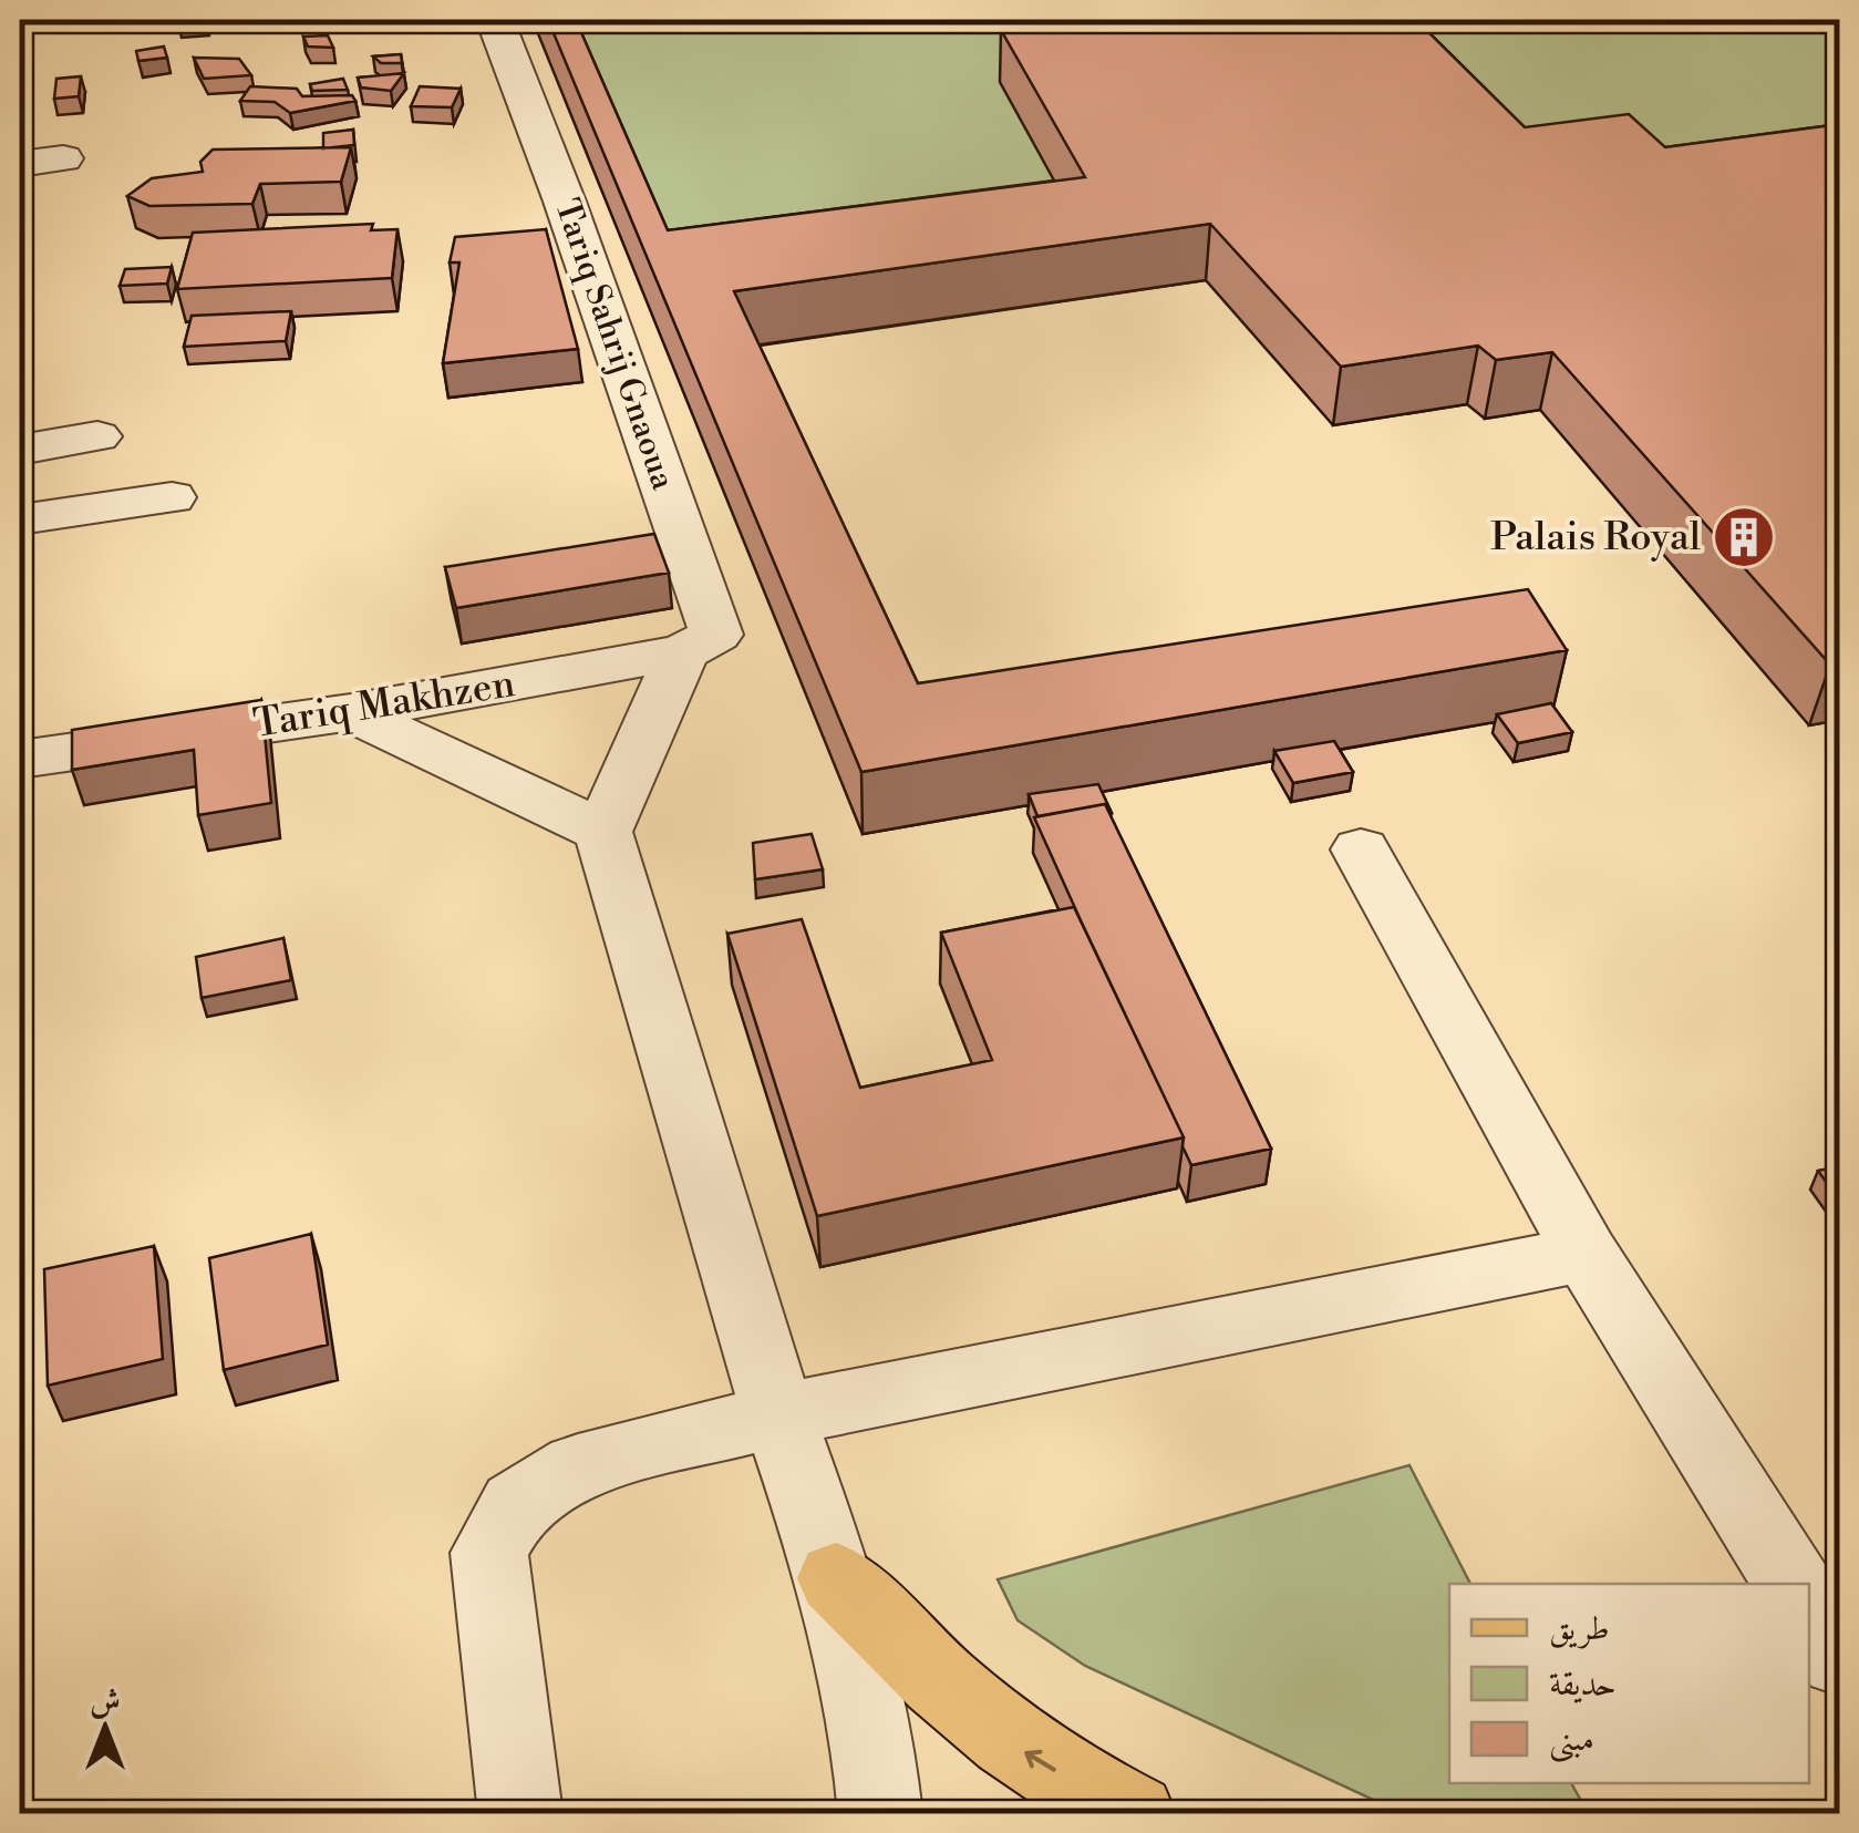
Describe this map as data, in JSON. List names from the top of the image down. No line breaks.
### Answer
{"streets":{"street":["Tariq Sahrij Gnaoua","Tariq Makhzen"]},"crossings":[["Tariq Sahrij Gnaoua","Tariq Makhzen"]],"places":{"building":["Palais Royal"]},"legend":["طريق","حديقة","مبنى"],"north":"top"}
